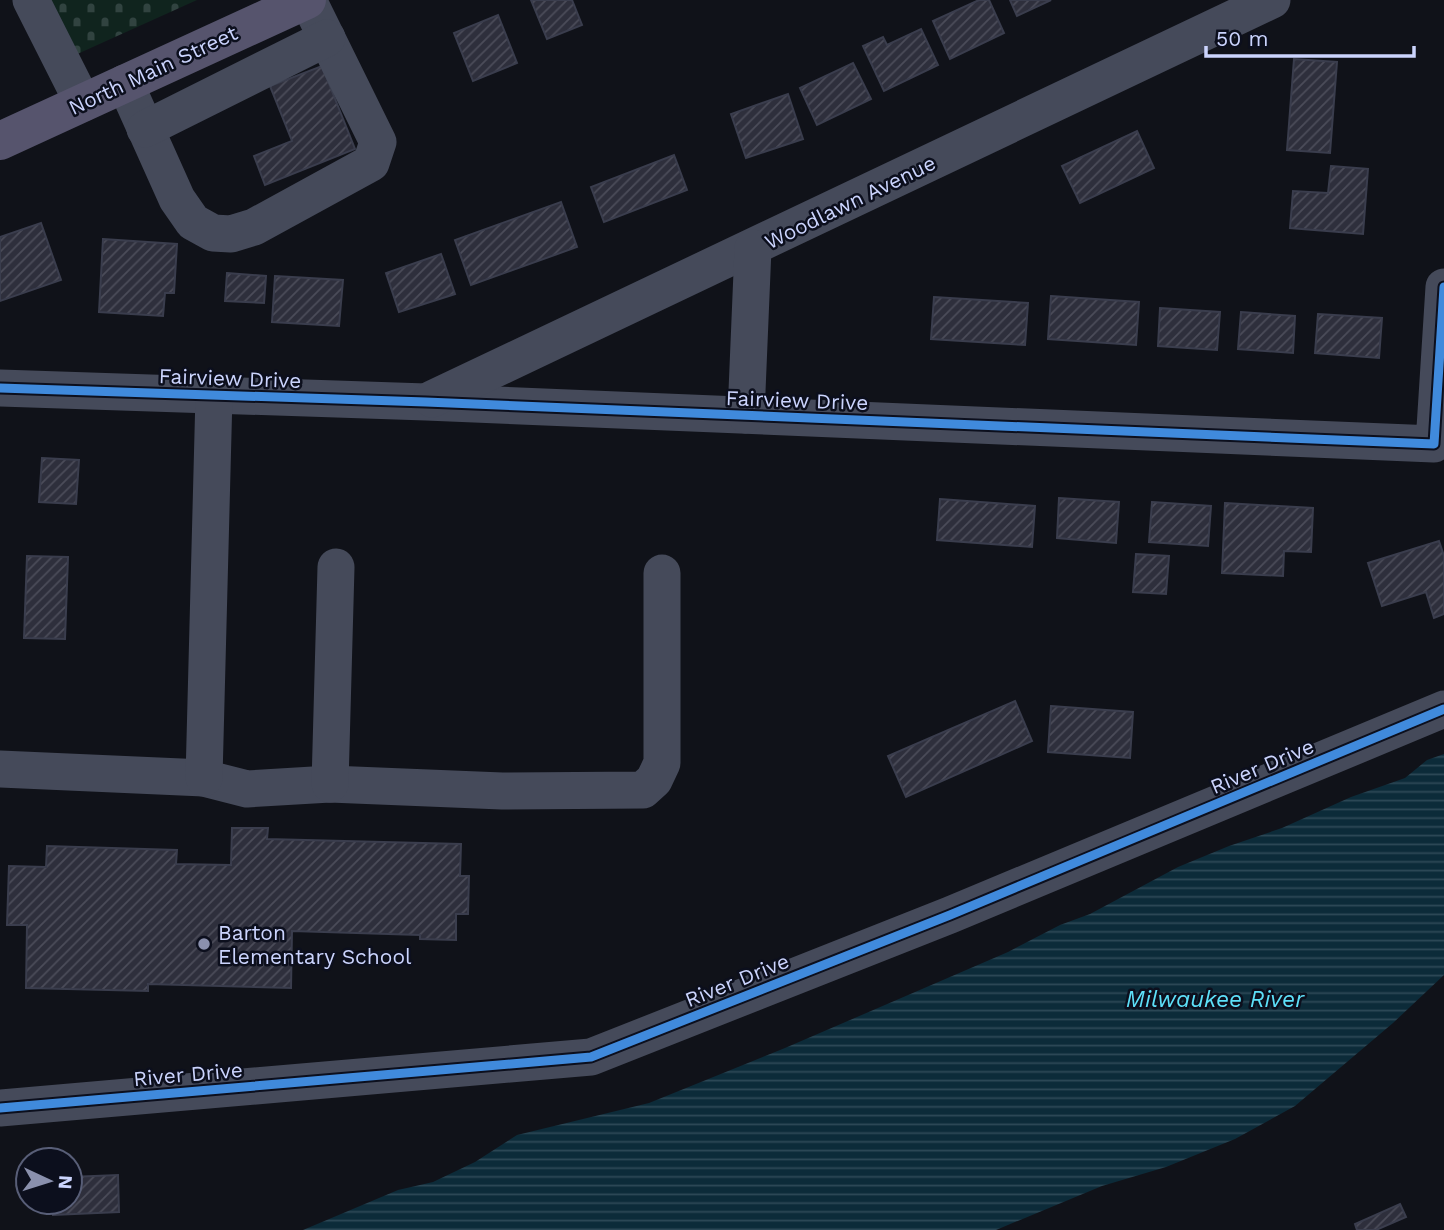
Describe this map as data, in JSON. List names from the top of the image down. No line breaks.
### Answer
{"streets":{"main road":["North Main Street"],"street":["Woodlawn Avenue","Fairview Drive","River Drive"]},"crossings":[["Woodlawn Avenue","Fairview Drive"]],"water":["Milwaukee River"],"places":["Barton Elementary School"],"scale_bar":"50 m","north":"right"}
